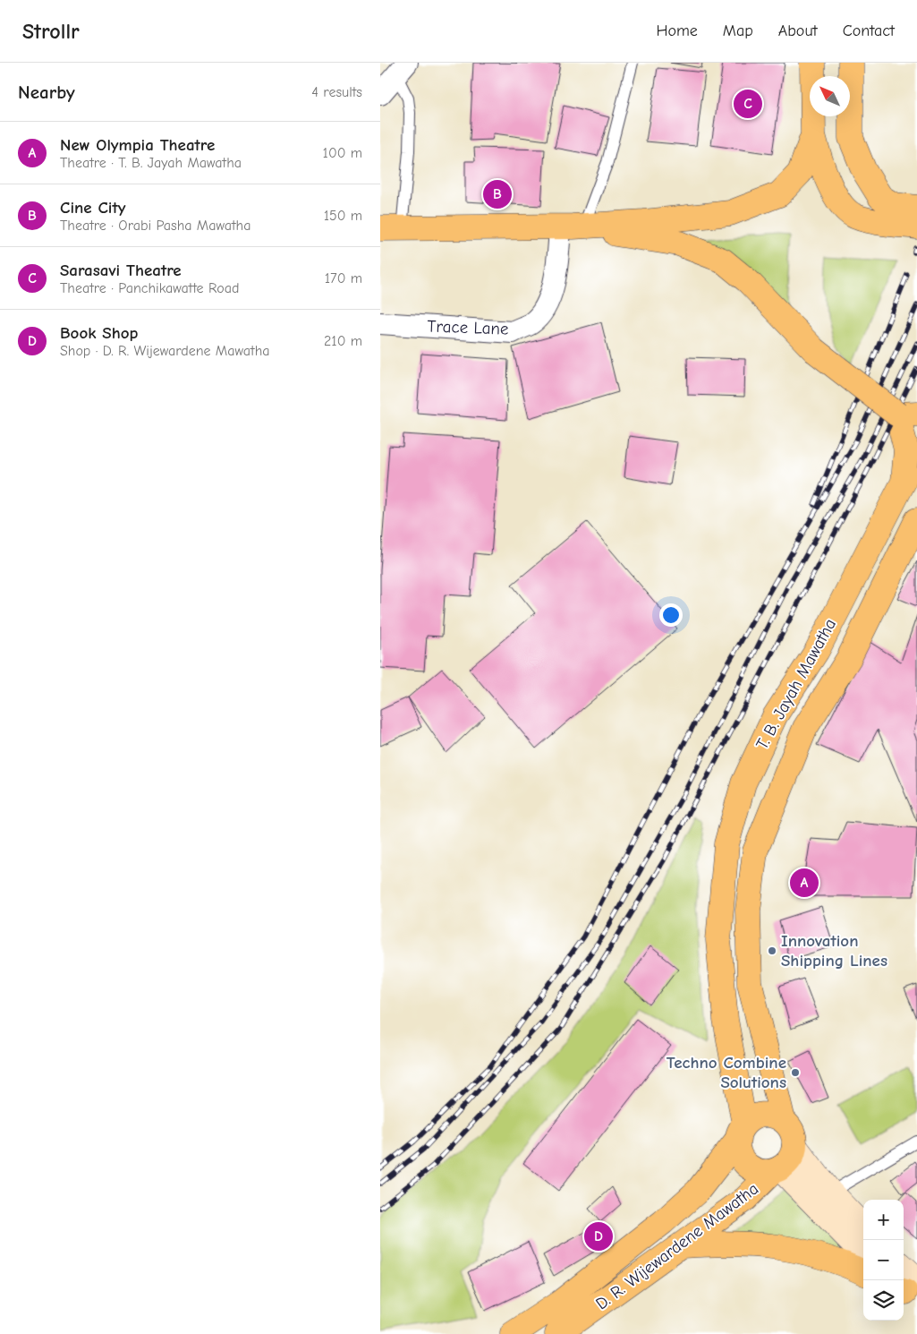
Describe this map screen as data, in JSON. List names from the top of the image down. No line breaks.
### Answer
{"streets":{"main road":["T. B. Jayah Mawatha","D. R. Wijewardene Mawatha"],"street":["Trace Lane"]},"crossings":[["T. B. Jayah Mawatha","D. R. Wijewardene Mawatha"]],"places":["Innovation Shipping Lines","Techno Combine Solutions"],"north":"top left","page":{"header":"Strollr","nav":["Home","Map","About","Contact"],"heading":["Nearby","4 results"],"pins":["C","B","A","D"],"list":[{"mark":"A","name":"New Olympia Theatre","note":"Theatre · T. B. Jayah Mawatha","value":"100 m"},{"mark":"B","name":"Cine City","note":"Theatre · Orabi Pasha Mawatha","value":"150 m"},{"mark":"C","name":"Sarasavi Theatre","note":"Theatre · Panchikawatte Road","value":"170 m"},{"mark":"D","name":"Book Shop","note":"Shop · D. R. Wijewardene Mawatha","value":"210 m"}],"map_buttons":["+","−"]}}
